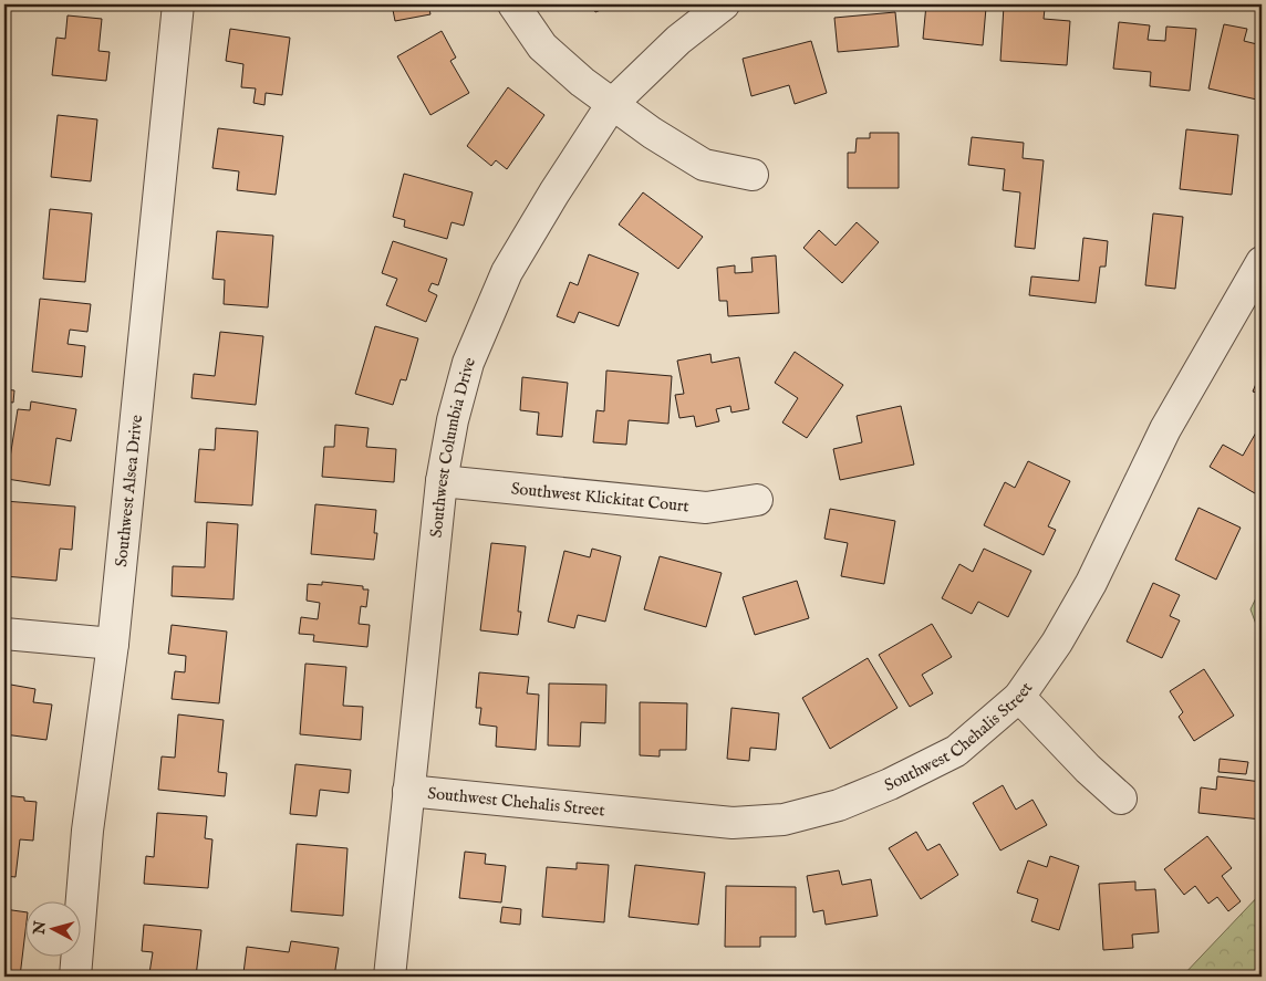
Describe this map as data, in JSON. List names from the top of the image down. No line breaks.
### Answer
{"streets":{"street":["Southwest Columbia Drive","Southwest Alsea Drive","Southwest Klickitat Court","Southwest Chehalis Street"]},"crossings":[["Southwest Columbia Drive","Southwest Klickitat Court"],["Southwest Columbia Drive","Southwest Chehalis Street"]],"north":"left"}
